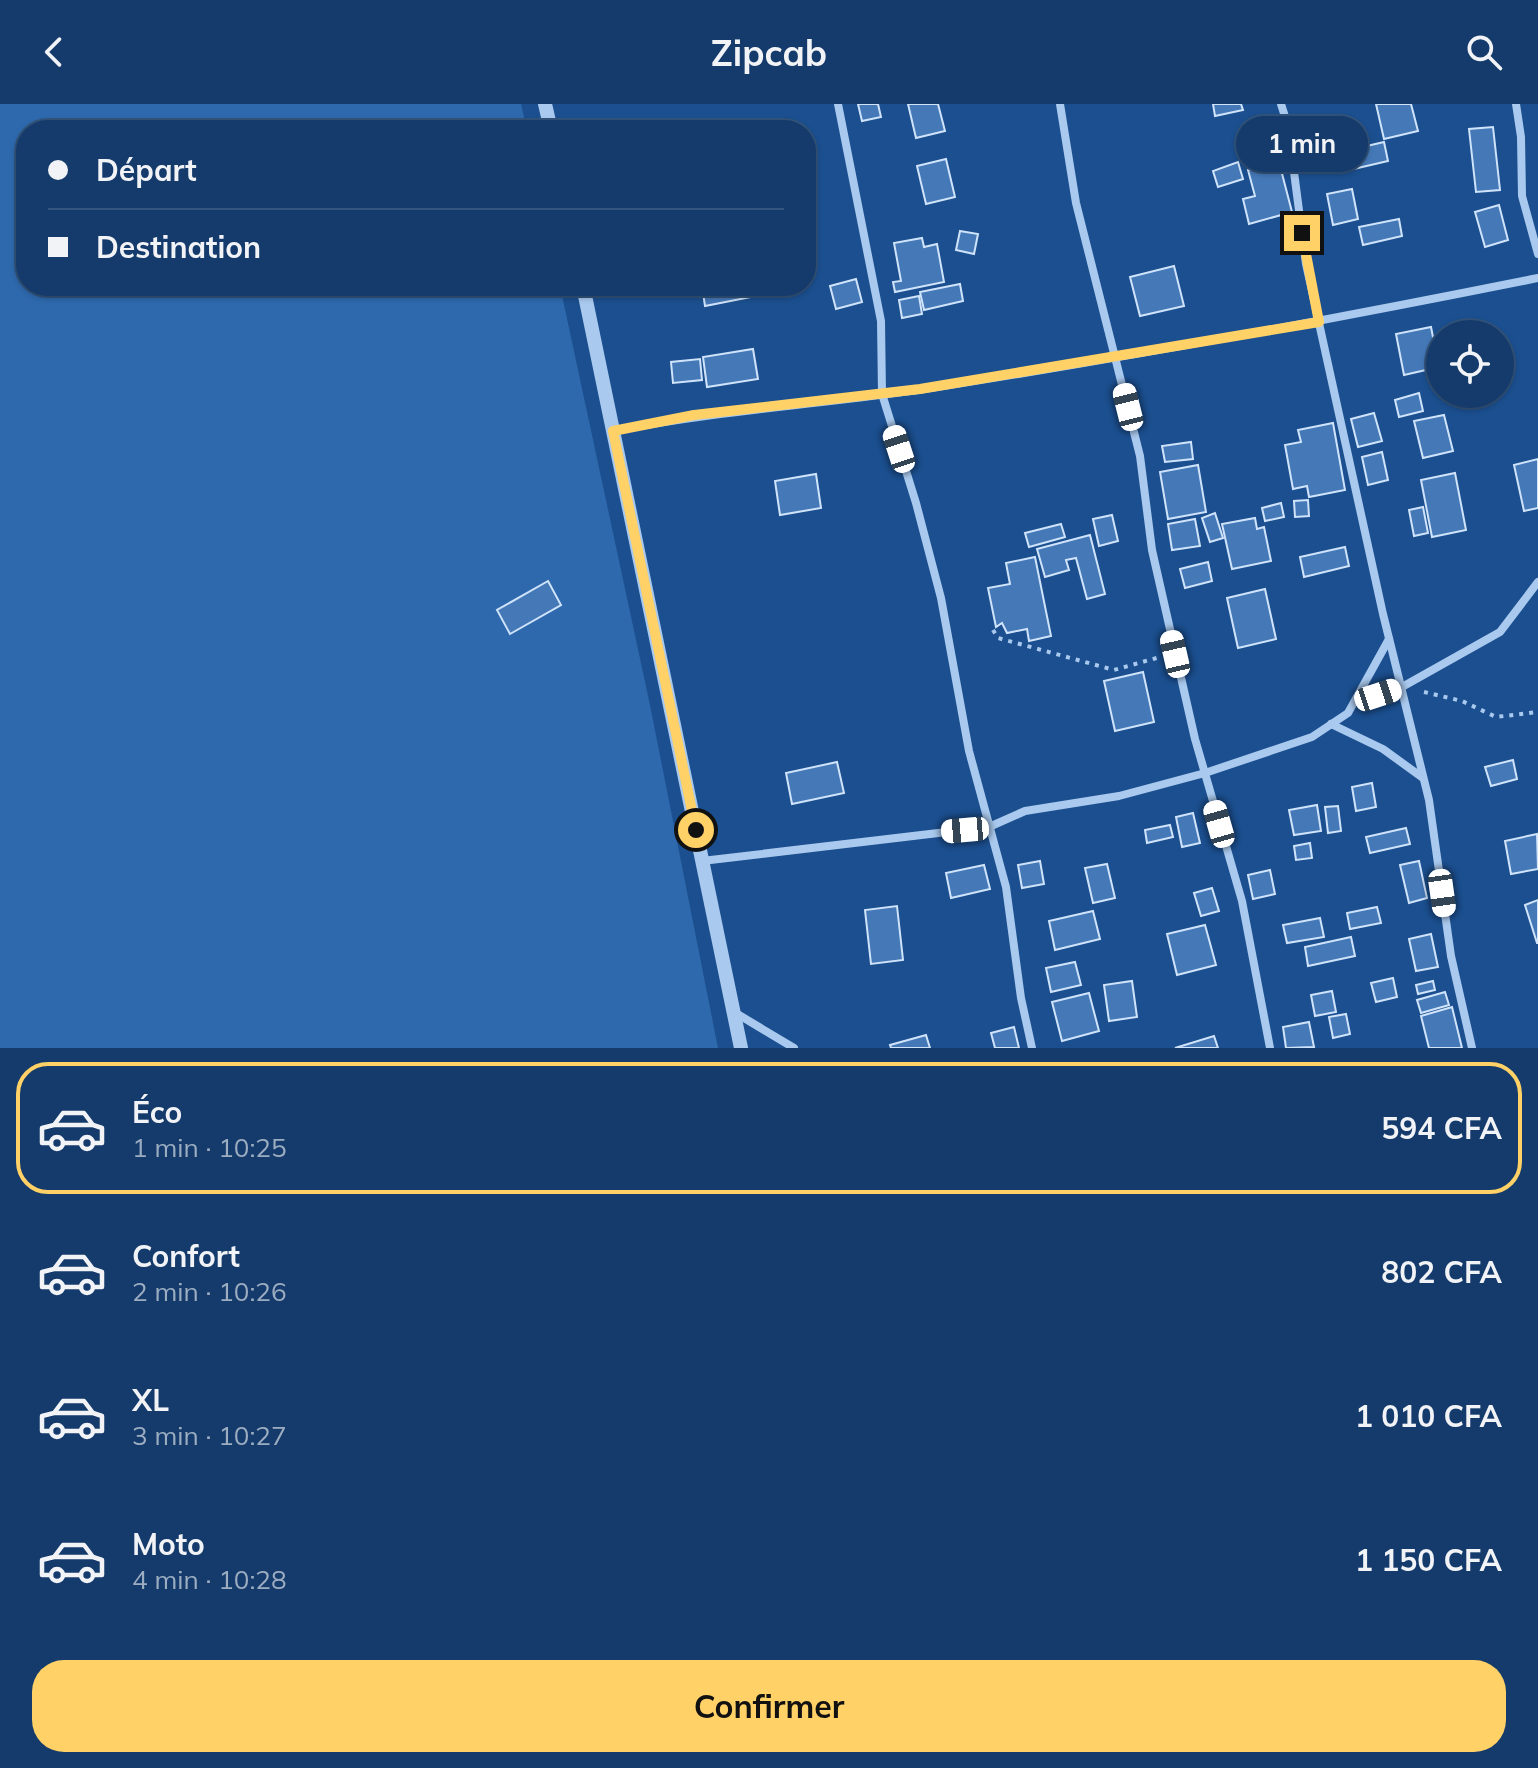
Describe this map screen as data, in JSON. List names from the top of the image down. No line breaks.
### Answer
{"page":{"header":"Zipcab","bubble":"1 min","banner":["Départ","Destination"],"list":[{"name":"Éco","note":"1 min · 10:25","value":"594 CFA"},{"name":"Confort","note":"2 min · 10:26","value":"802 CFA"},{"name":"XL","note":"3 min · 10:27","value":"1 010 CFA"},{"name":"Moto","note":"4 min · 10:28","value":"1 150 CFA"}],"buttons":"Confirmer"}}
